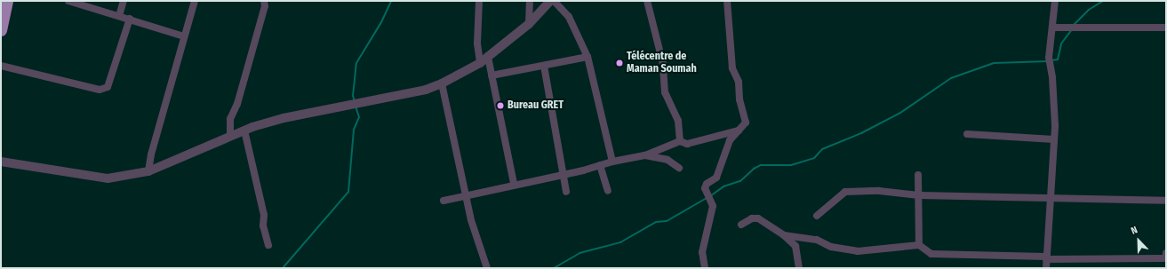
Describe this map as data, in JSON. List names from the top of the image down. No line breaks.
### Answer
{"places":["Télécentre de Maman Soumah","Bureau GRET"],"north":"top left"}
